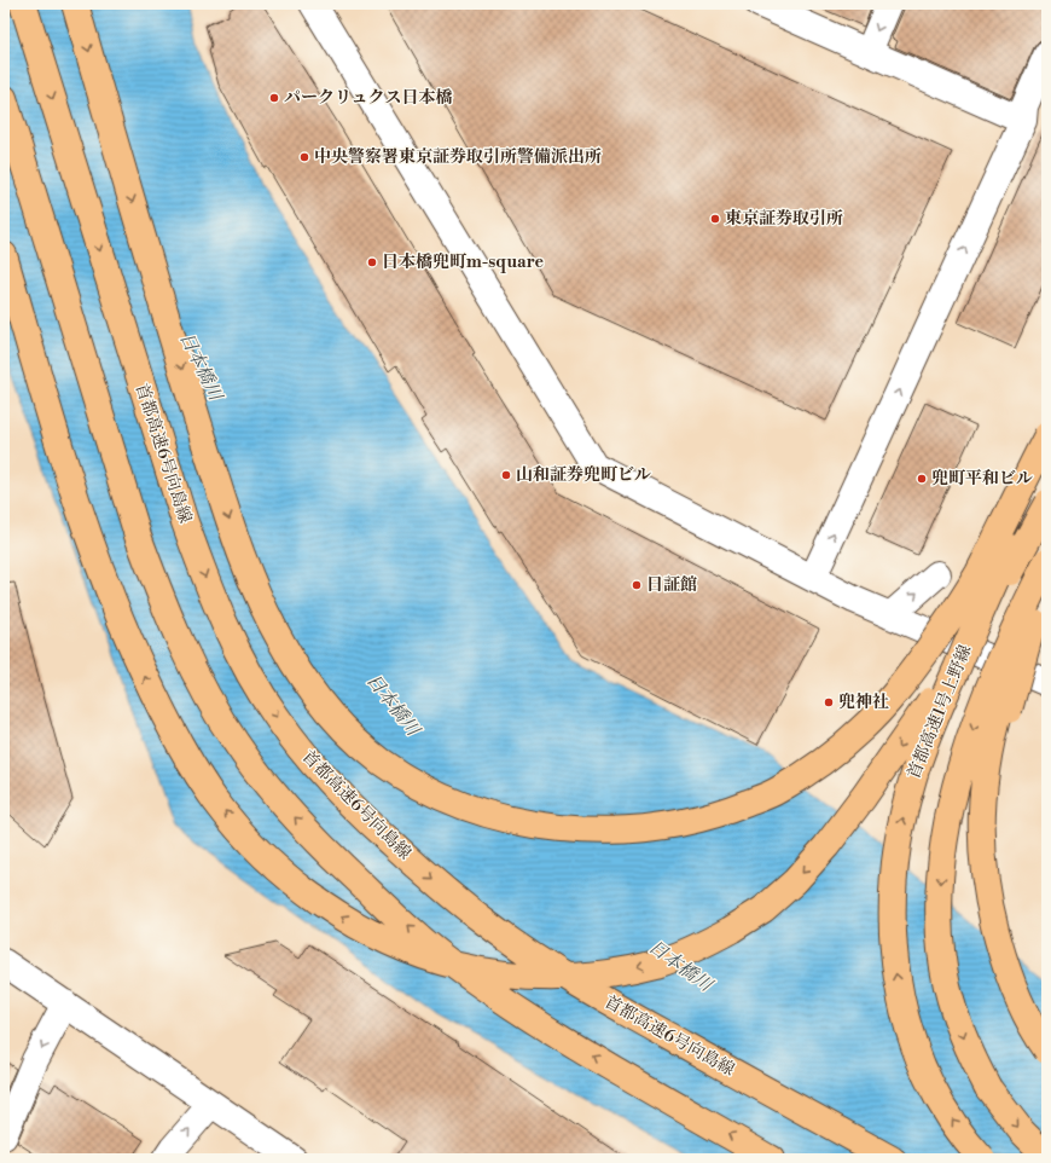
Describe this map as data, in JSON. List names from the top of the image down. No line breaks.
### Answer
{"streets":{"highway":["首都高速6号向島線","首都高速1号上野線"]},"water":["日本橋川"],"places":["パークリュクス日本橋","中央警察署東京証券取引所警備派出所","東京証券取引所","日本橋兜町m-square","山和証券兜町ビル","兜町平和ビル","日証館","兜神社"]}
